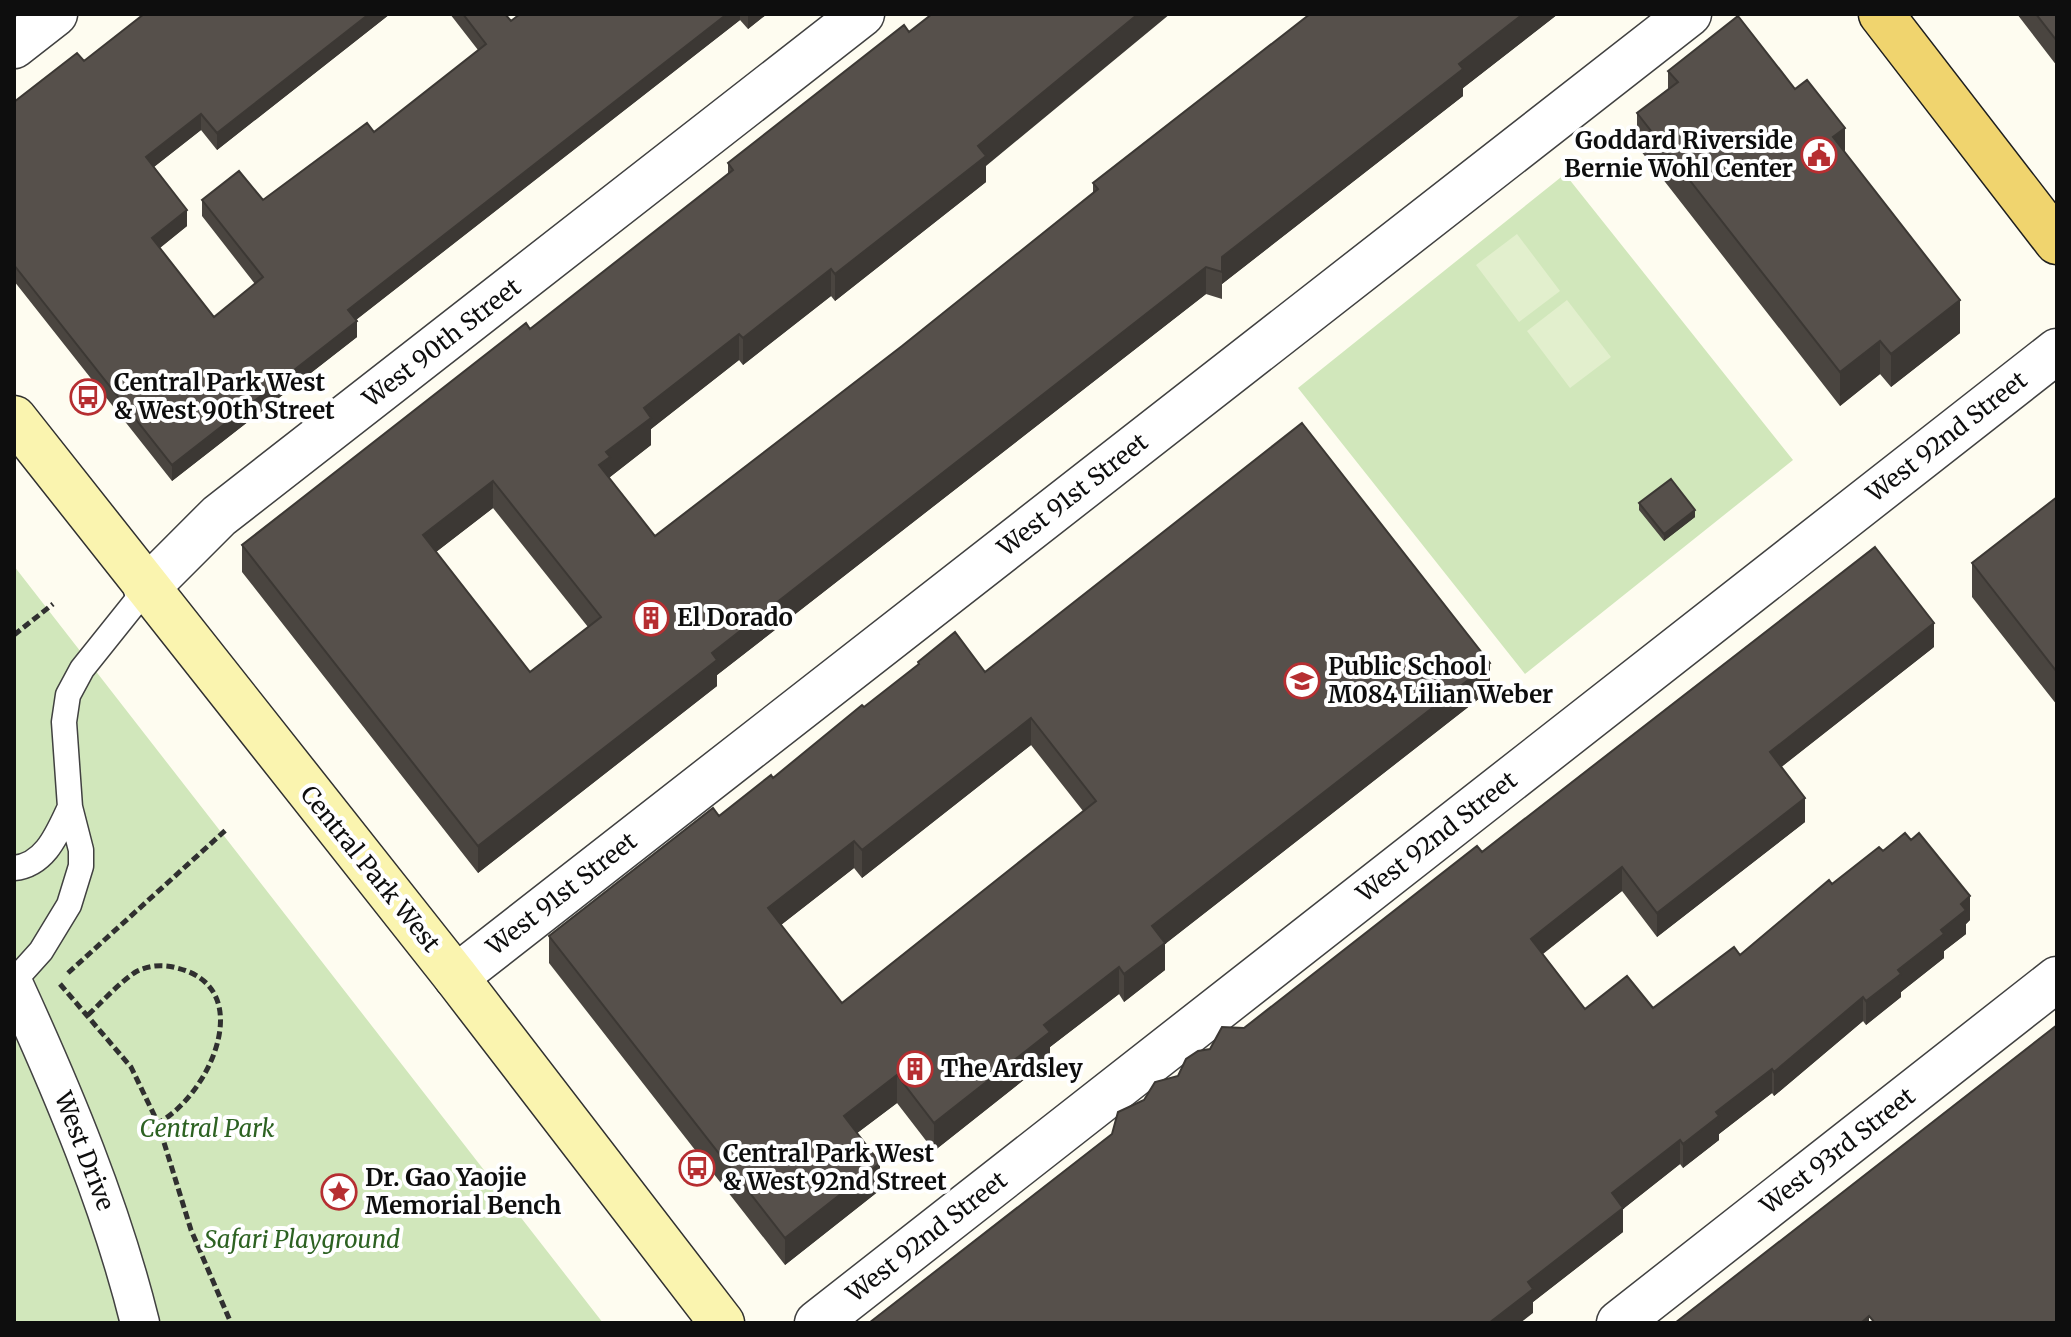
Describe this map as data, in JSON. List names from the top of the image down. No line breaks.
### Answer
{"streets":{"main road":["Central Park West"],"street":["West 90th Street","West 92nd Street","West 91st Street","West Drive","West 93rd Street"]},"crossings":[["West 90th Street","Central Park West"],["West 90th Street","West Drive"],["West 91st Street","Central Park West"]],"parks":["Central Park","Safari Playground"],"places":{"public building":["Goddard Riverside Bernie Wohl Center"],"bus stop":["Central Park West & West 90th Street","Central Park West & West 92nd Street"],"building":["El Dorado","The Ardsley"],"school or university":["Public School M084 Lilian Weber"],"place":["Dr. Gao Yaojie Memorial Bench"]}}
